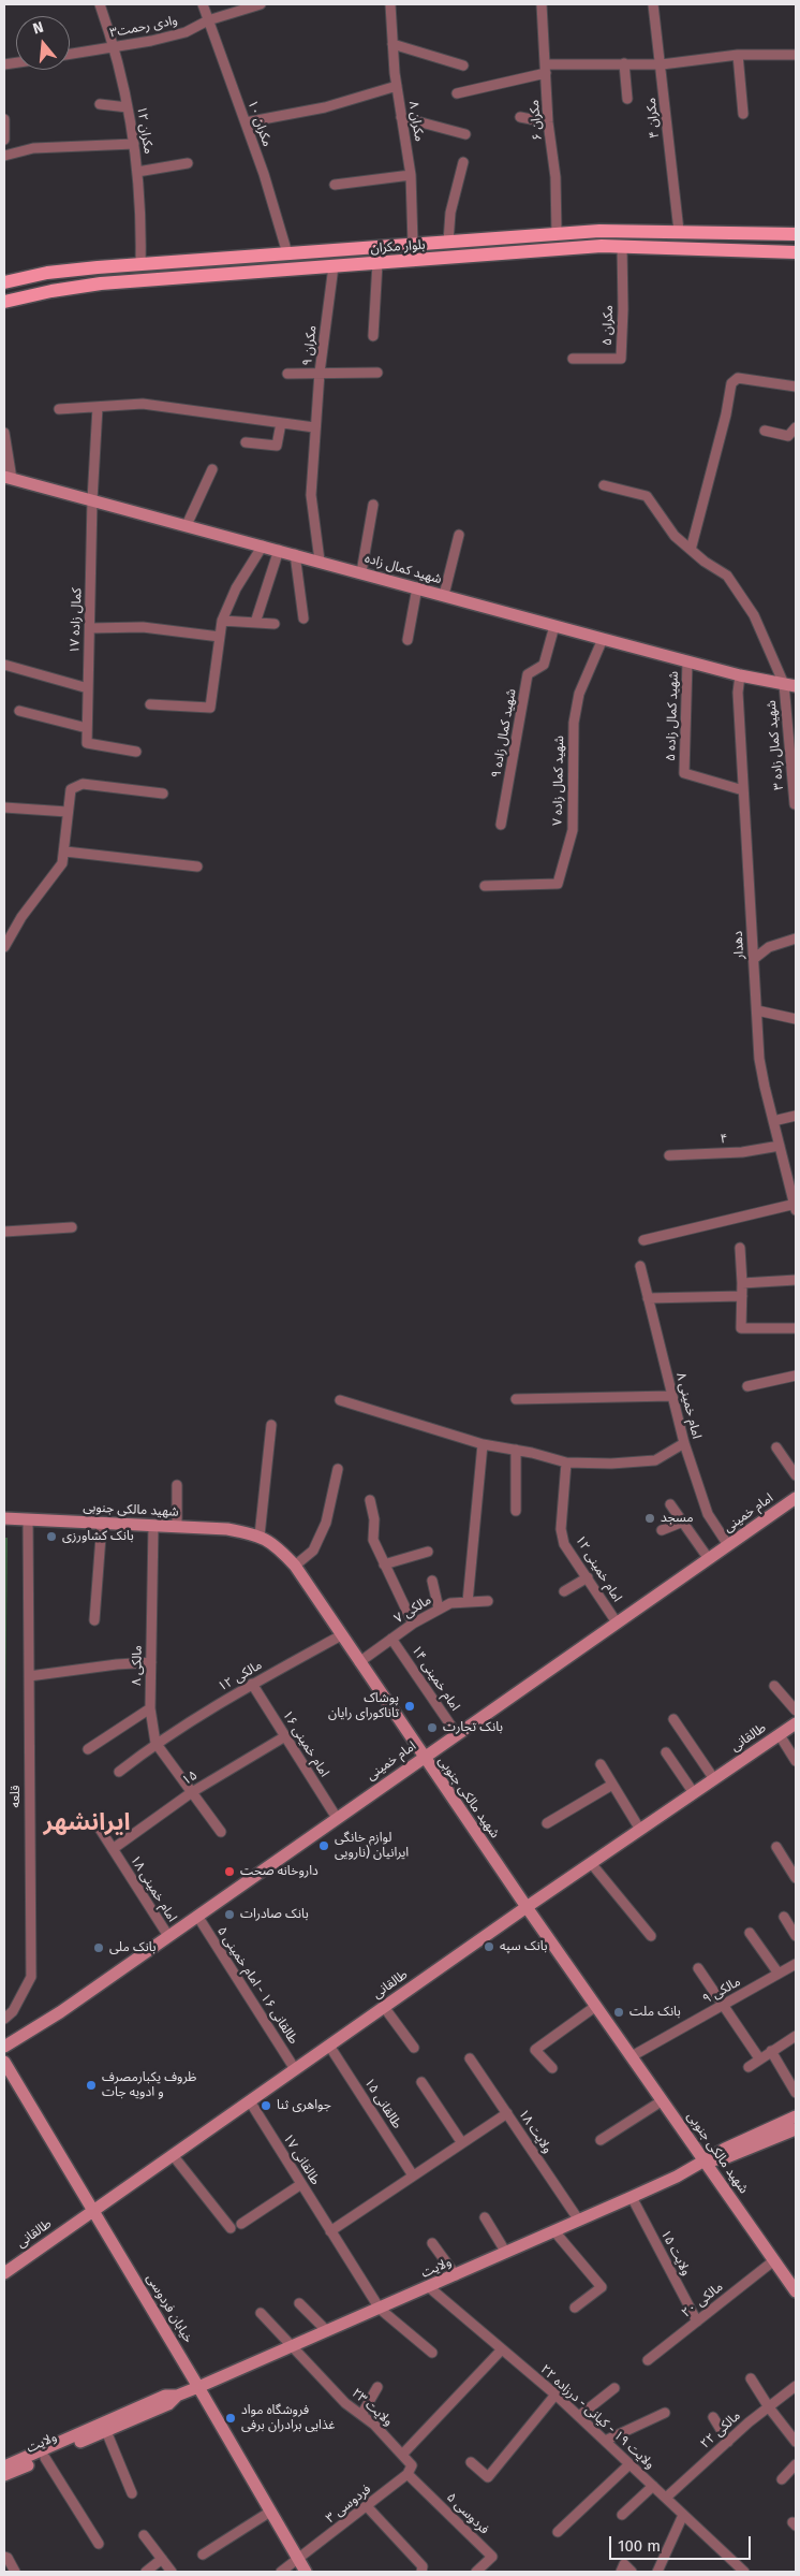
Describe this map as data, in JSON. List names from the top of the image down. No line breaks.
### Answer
{"streets":{"main road":["بلوار مکران"],"street":["وادی رحمت۳","مکران ۴","مکران ۶","مکران ۸","مکران ۱۰","مکران ۱۲","مکران ۵","مکران ۹","شهید کمال زاده","کمال زاده ۱۷","شهید کمال زاده ۵","شهید کمال زاده ۹","شهید کمال زاده ۳","شهید کمال زاده ۷","دهدار","۴","امام خمینی ۸","شهید مالکی جنوبی","امام خمینی","امام خمینی ۱۲","مالکی ۷","مالکی ۸","مالکی ۱۲","امام خمینی ۱۴","طالقانی","امام خمینی ۱۶","۱۵","قلعه","امام خمینی ۱۸","طالقانی ۱۶ - امام خمینی ۵","مالکی ۹","طالقانی ۱۵","ولایت ۱۸","طالقانی ۱۷","ولایت ۱۵","ولایت","مالکی ۲۰","خیابان فردوسی","ولایت ۲۳","ولایت ۱۹ - کیانی - درزاده ۲۲","مالکی ۲۲","فردوسی ۳","فردوسی ۵"]},"crossings":[["وادی رحمت۳","مکران ۱۰"],["وادی رحمت۳","مکران ۱۲"],["مکران ۴","بلوار مکران"],["مکران ۶","بلوار مکران"],["مکران ۸","بلوار مکران"],["مکران ۱۰","بلوار مکران"],["مکران ۱۲","بلوار مکران"],["بلوار مکران","مکران ۵"],["بلوار مکران","مکران ۹"],["مکران ۹","شهید کمال زاده"],["شهید کمال زاده","کمال زاده ۱۷"],["شهید کمال زاده","شهید کمال زاده ۵"],["شهید کمال زاده","شهید کمال زاده ۹"],["شهید کمال زاده","شهید کمال زاده ۳"],["شهید کمال زاده","شهید کمال زاده ۷"],["شهید کمال زاده","دهدار"],["شهید کمال زاده ۵","دهدار"],["دهدار","۴"],["امام خمینی ۸","امام خمینی"],["شهید مالکی جنوبی","امام خمینی"],["شهید مالکی جنوبی","مالکی ۷"],["شهید مالکی جنوبی","مالکی ۸"],["شهید مالکی جنوبی","مالکی ۱۲"],["شهید مالکی جنوبی","طالقانی"],["شهید مالکی جنوبی","قلعه"],["شهید مالکی جنوبی","مالکی ۹"],["شهید مالکی جنوبی","ولایت"],["شهید مالکی جنوبی","مالکی ۲۰"],["امام خمینی","امام خمینی ۱۲"],["امام خمینی","امام خمینی ۱۴"],["امام خمینی","امام خمینی ۱۶"],["امام خمینی","امام خمینی ۱۸"],["امام خمینی","طالقانی ۱۶ - امام خمینی ۵"],["مالکی ۷","امام خمینی ۱۴"],["مالکی ۸","مالکی ۱۲"],["مالکی ۸","۱۵"],["مالکی ۱۲","امام خمینی ۱۶"],["طالقانی","طالقانی ۱۶ - امام خمینی ۵"],["طالقانی","طالقانی ۱۵"],["طالقانی","طالقانی ۱۷"],["طالقانی","خیابان فردوسی"],["امام خمینی ۱۶","۱۵"],["۱۵","امام خمینی ۱۸"],["ولایت ۱۸","ولایت"],["طالقانی ۱۷","ولایت"],["ولایت ۱۵","ولایت"],["ولایت ۱۵","مالکی ۲۰"],["ولایت","خیابان فردوسی"],["ولایت","ولایت ۲۳"],["ولایت","ولایت ۱۹ - کیانی - درزاده ۲۲"],["خیابان فردوسی","فردوسی ۳"],["ولایت ۲۳","فردوسی ۳"],["ولایت ۲۳","فردوسی ۵"],["ولایت ۱۹ - کیانی - درزاده ۲۲","مالکی ۲۲"],["فردوسی ۳","فردوسی ۵"]],"districts":["ایرانشهر"],"places":["مسجد","بانک کشاورزی","پوشاک تاناکورای رایان","بانک تجارت","لوازم خانگی ایرانیان (نارویی","داروخانه صحت","بانک صادرات","بانک سپه","بانک ملی","بانک ملت","ظروف یکبارمصرف و ادویه جات","جواهری ثنا","فروشگاه مواد غذایی برادران برفی"],"scale_bar":"100 m","north":"top"}
